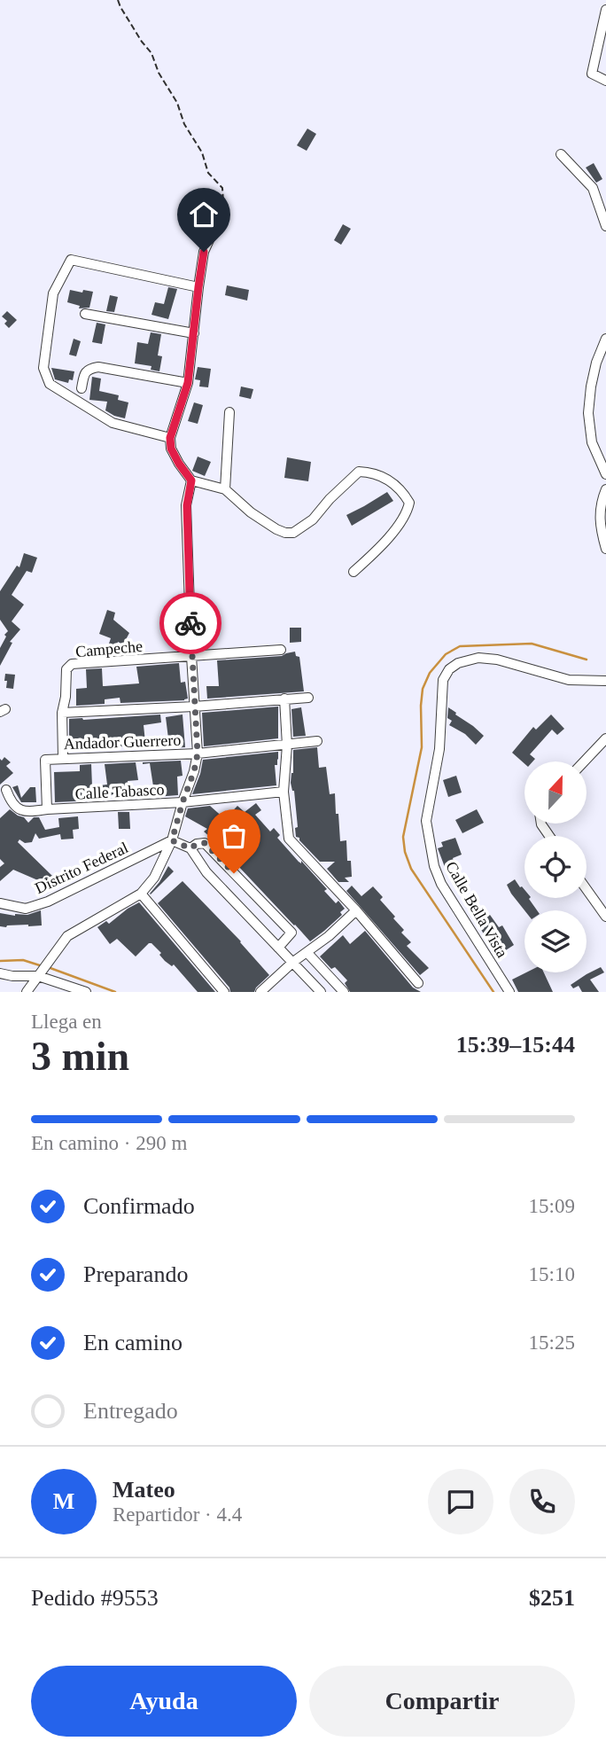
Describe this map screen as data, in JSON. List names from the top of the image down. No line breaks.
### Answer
{"streets":{"street":["Campeche","Andador Guerrero","Calle Tabasco","Distrito Federal","Calle Bella Vista"]},"crossings":[["Campeche","Andador Guerrero"],["Andador Guerrero","Calle Tabasco"]],"north":"top","page":{"heading":["3 min","Llega en","15:39–15:44"],"panel":["Mateo","Repartidor · 4.4","Pedido #9553","$251"],"bar":"En camino · 290 m","list":[["Confirmado","15:09"],["Preparando","15:10"],["En camino","15:25"],"Entregado"],"round":"M","buttons":["Ayuda","Compartir"]}}
